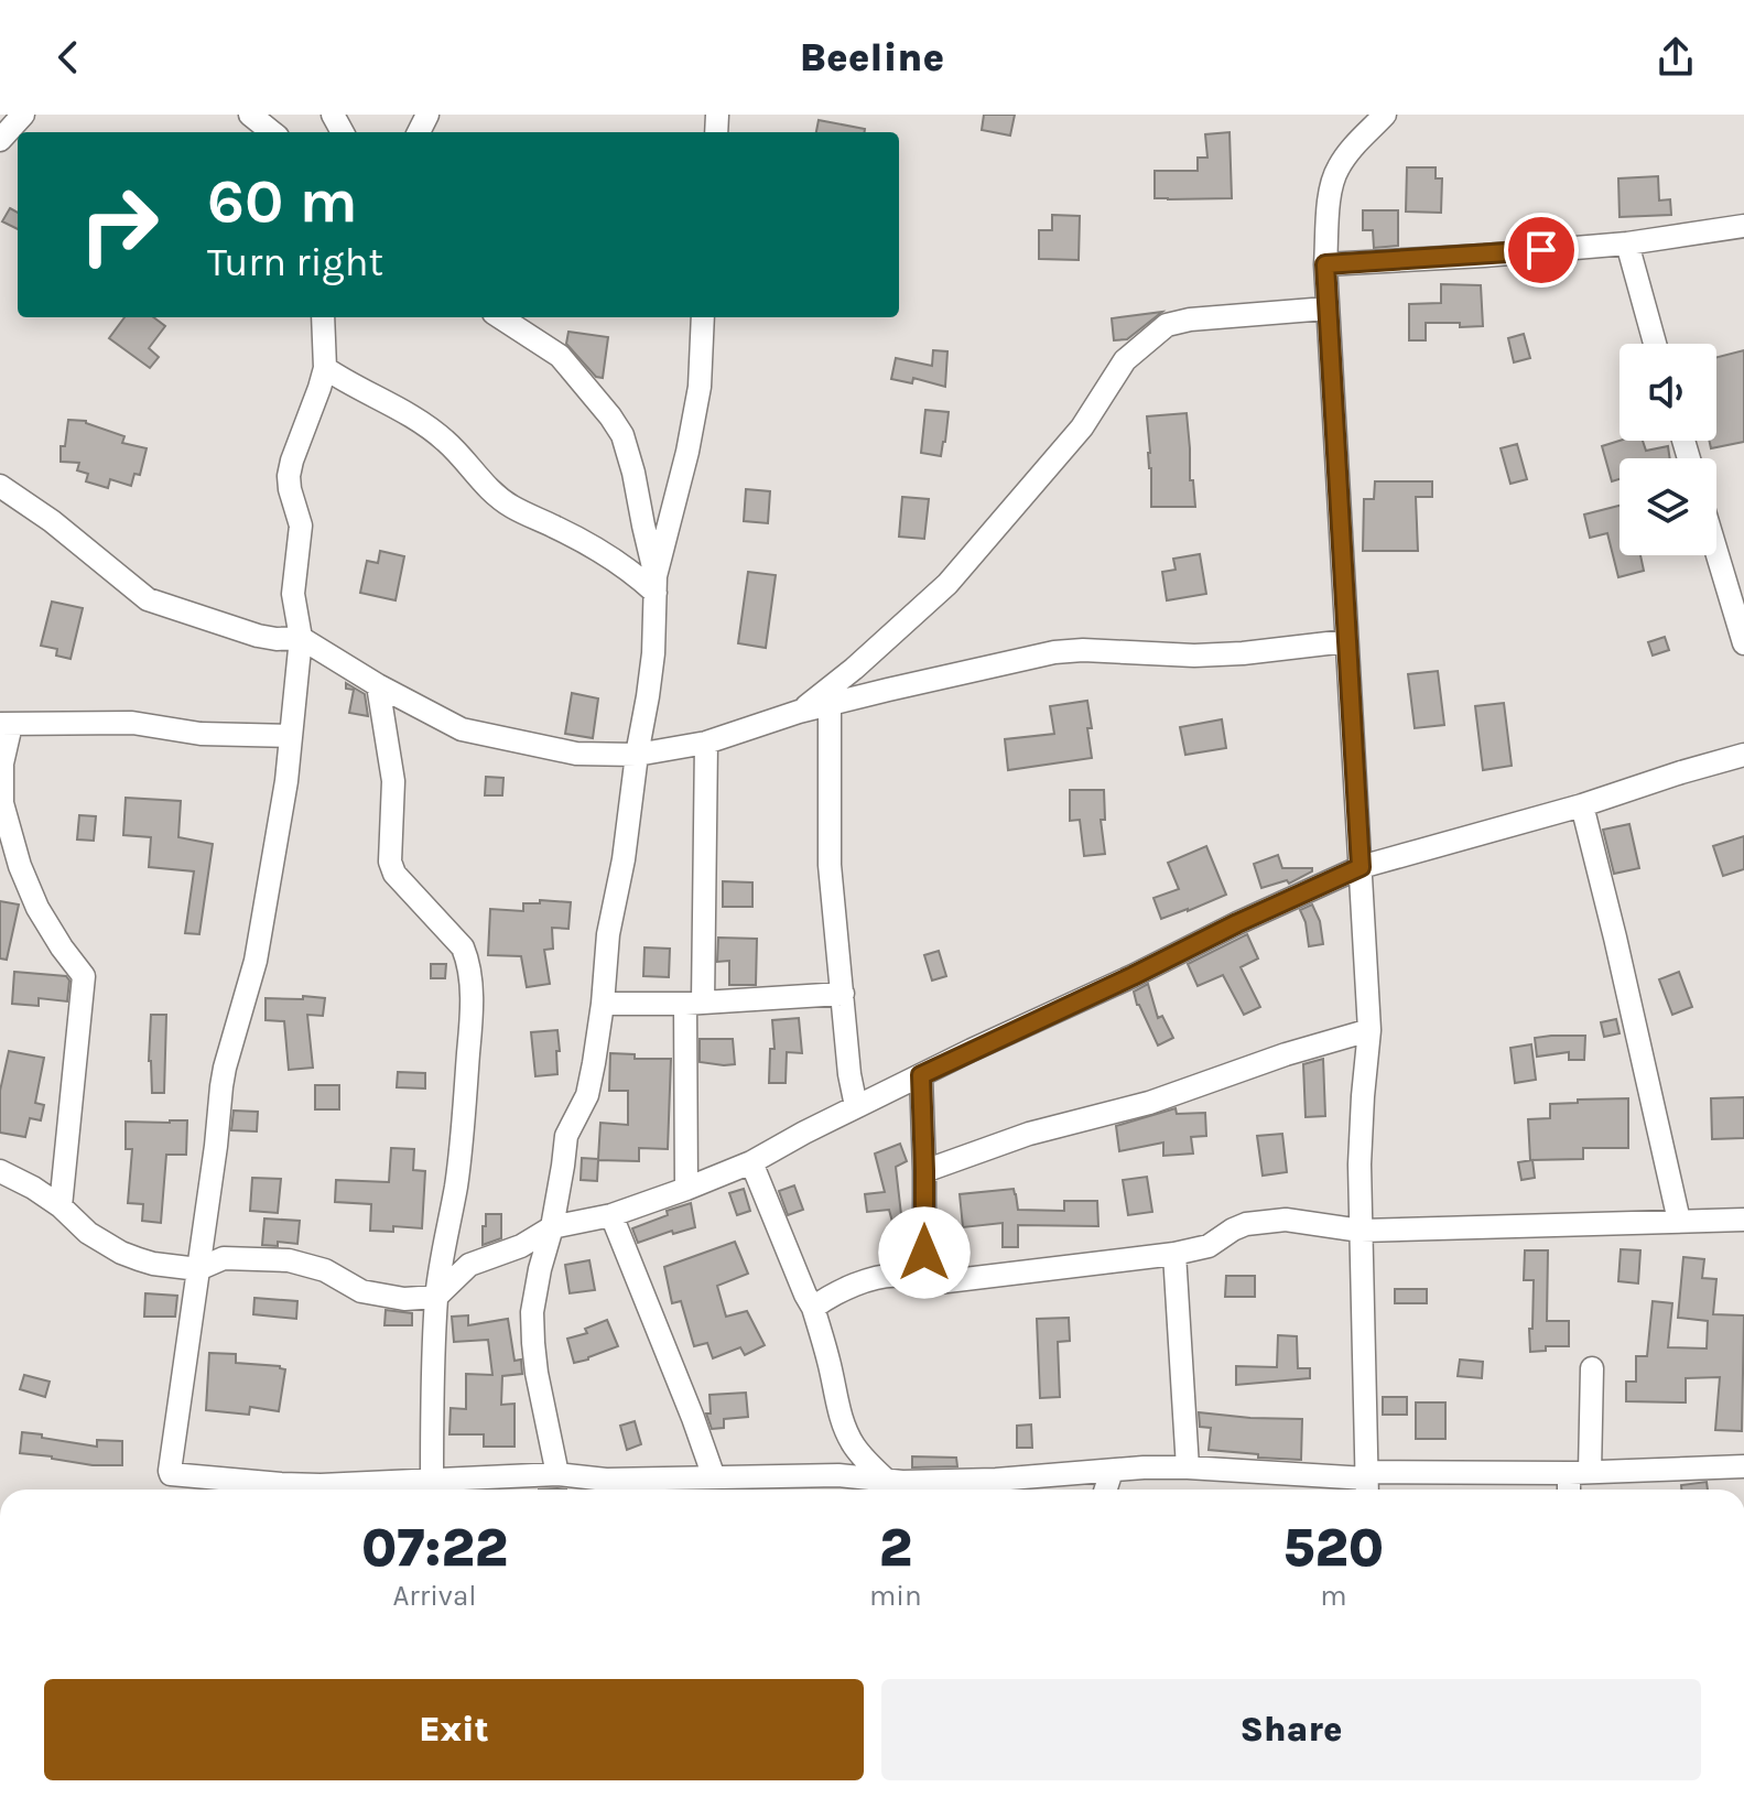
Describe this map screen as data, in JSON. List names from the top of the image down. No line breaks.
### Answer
{"page":{"header":"Beeline","turn":["60 m","Turn right"],"eta":["07:22","Arrival","2","min","520","m"],"buttons":["Exit","Share"]}}
